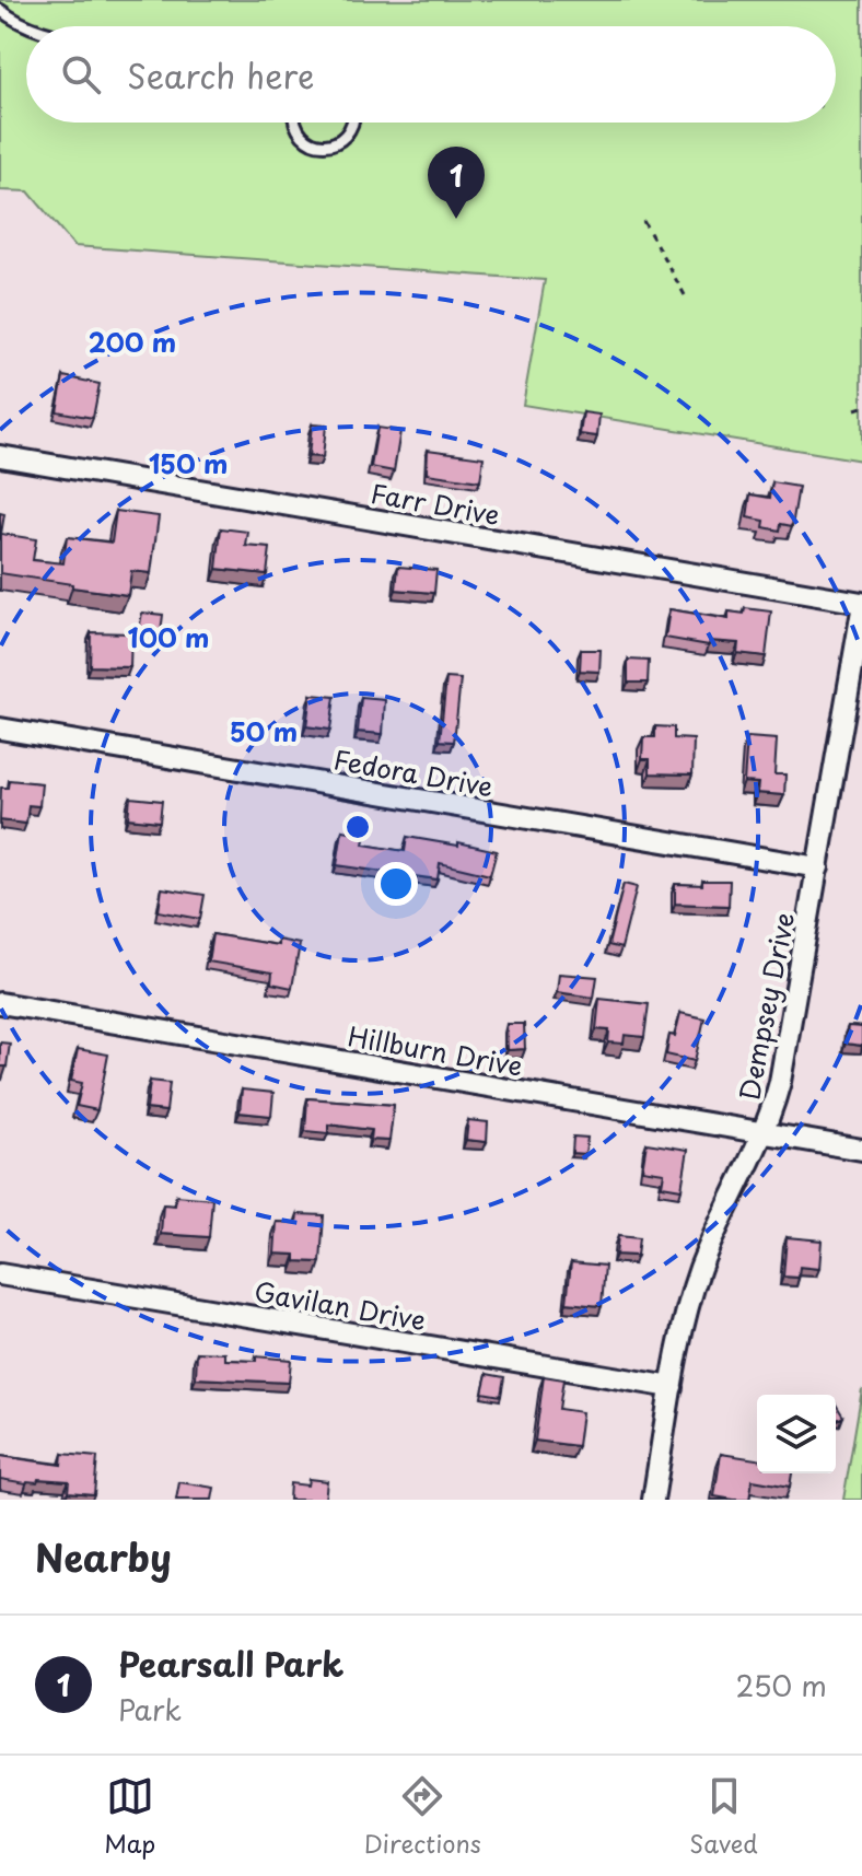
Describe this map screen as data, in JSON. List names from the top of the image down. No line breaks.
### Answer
{"streets":{"street":["Farr Drive","Fedora Drive","Dempsey Drive","Hillburn Drive","Gavilan Drive"]},"crossings":[["Fedora Drive","Dempsey Drive"],["Dempsey Drive","Hillburn Drive"],["Dempsey Drive","Gavilan Drive"]],"page":{"search":"Search here","pins":"1","heading":"Nearby","list":[{"mark":"1","name":"Pearsall Park","note":"Park","value":"250 m"}],"nav":["Map","Directions","Saved"]},"rings":["200 m","150 m","100 m","50 m"]}
